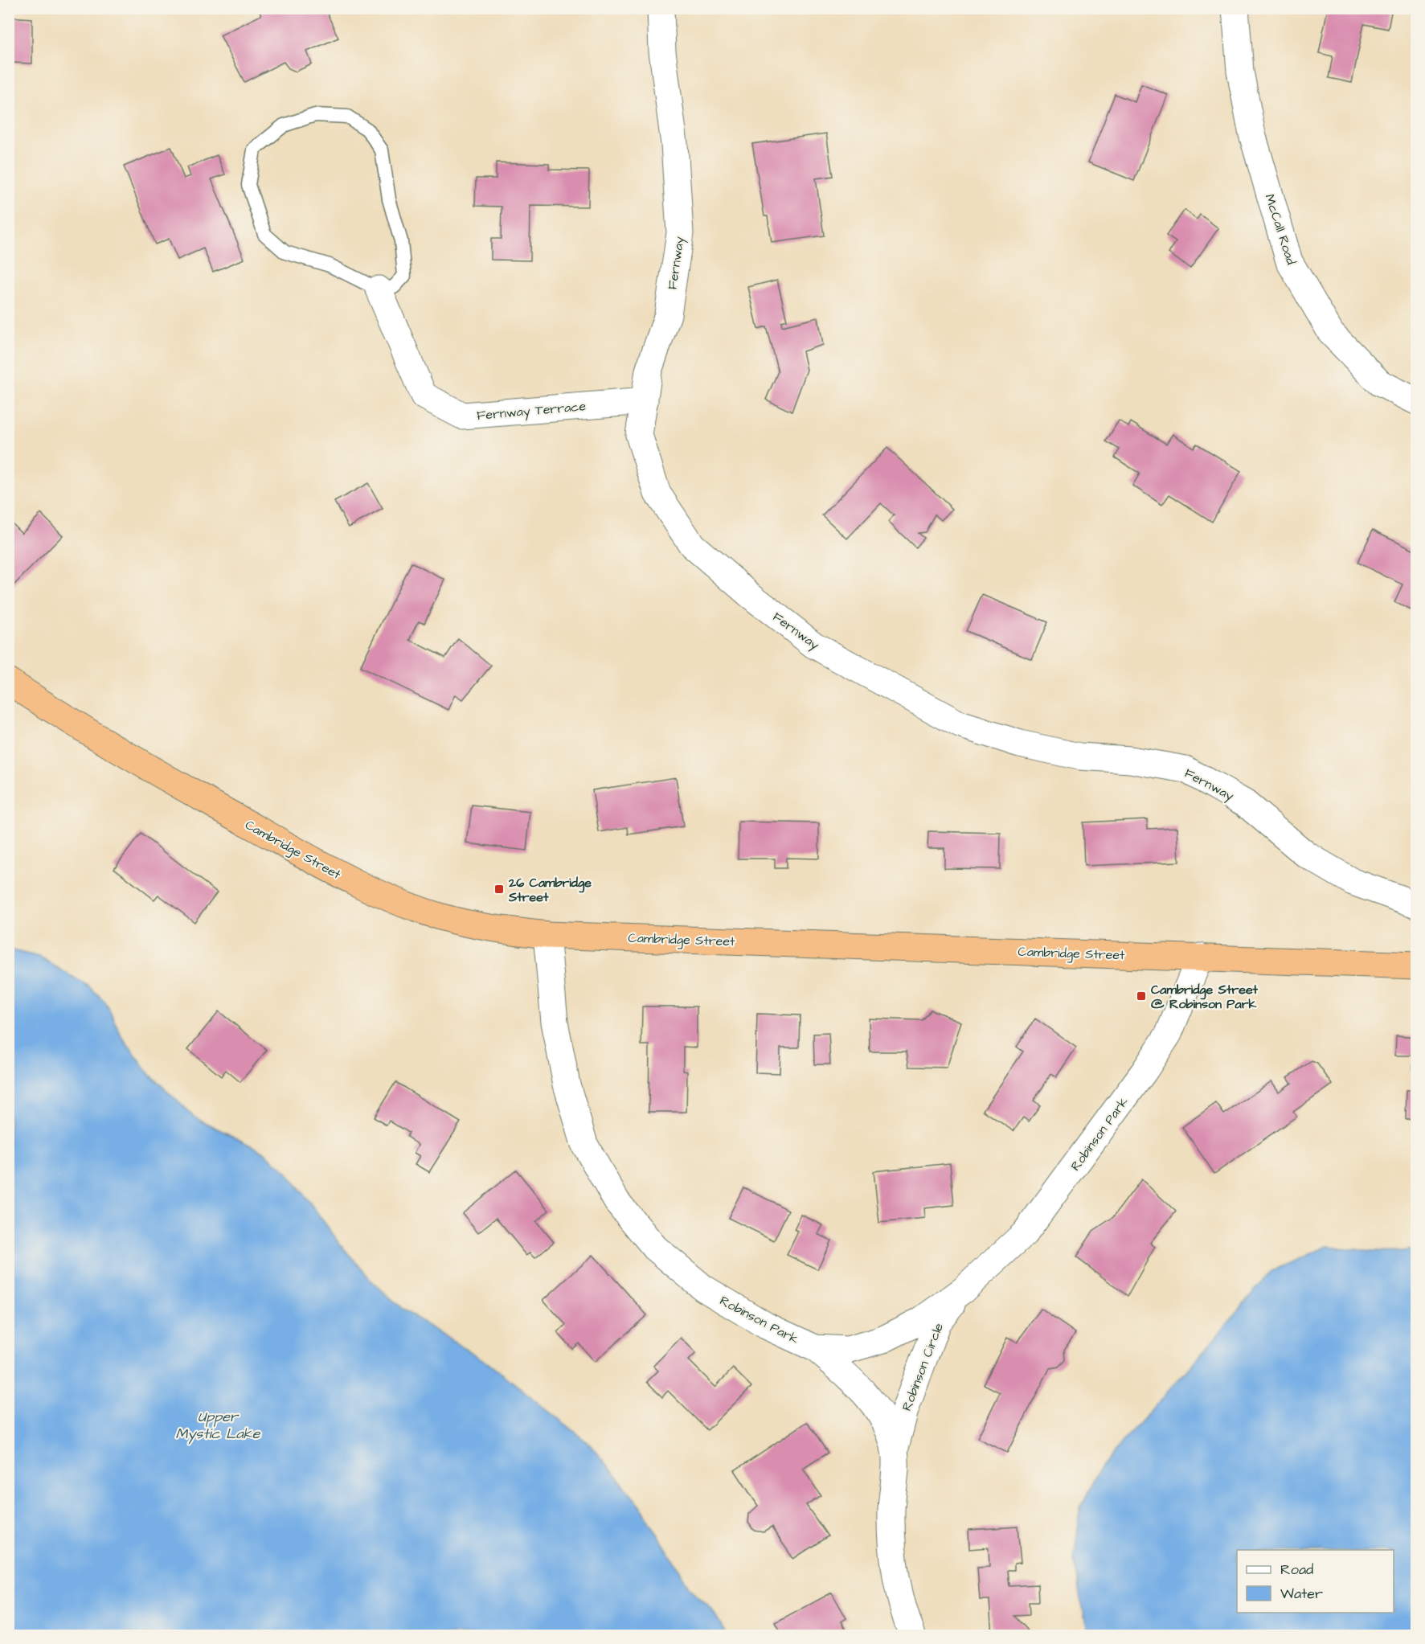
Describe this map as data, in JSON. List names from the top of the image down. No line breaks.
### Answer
{"streets":{"highway":["Cambridge Street"],"street":["McCall Road","Fernway","Fernway Terrace","Robinson Park","Robinson Circle"]},"crossings":[["Fernway","Fernway Terrace"],["Cambridge Street","Robinson Park"],["Robinson Park","Robinson Circle"]],"water":["Upper Mystic Lake"],"places":{"transit":["26 Cambridge Street","Cambridge Street @ Robinson Park"]},"legend":["Road","Water"]}
